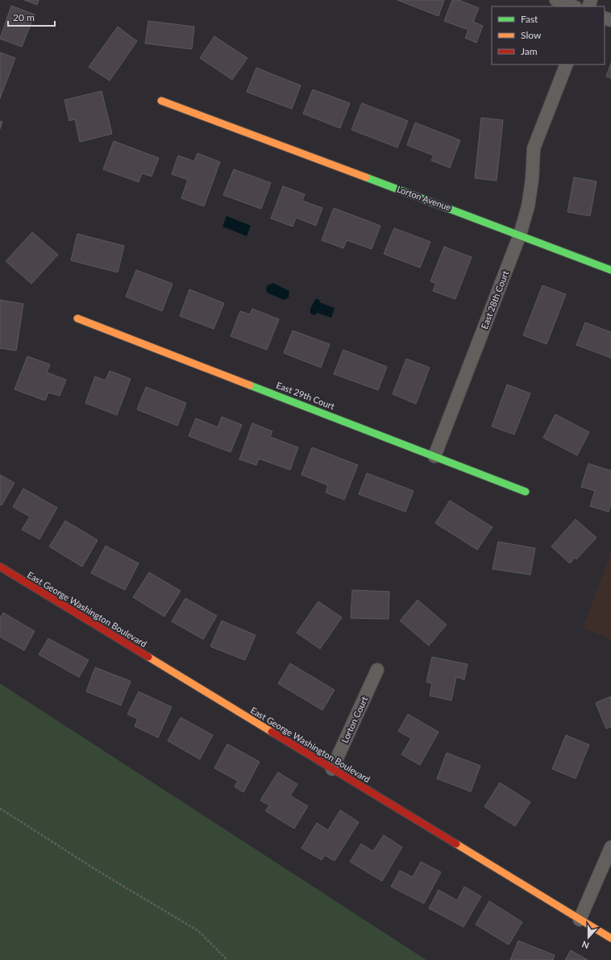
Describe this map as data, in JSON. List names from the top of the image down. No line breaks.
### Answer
{"streets":{"street":["Lorton Avenue","East 28th Court","East 29th Court","East George Washington Boulevard","Lorton Court"]},"crossings":[["Lorton Avenue","East 28th Court"],["East 28th Court","East 29th Court"],["East George Washington Boulevard","Lorton Court"]],"legend":["Fast","Slow","Jam"],"scale_bar":"20 m","north":"bottom"}
